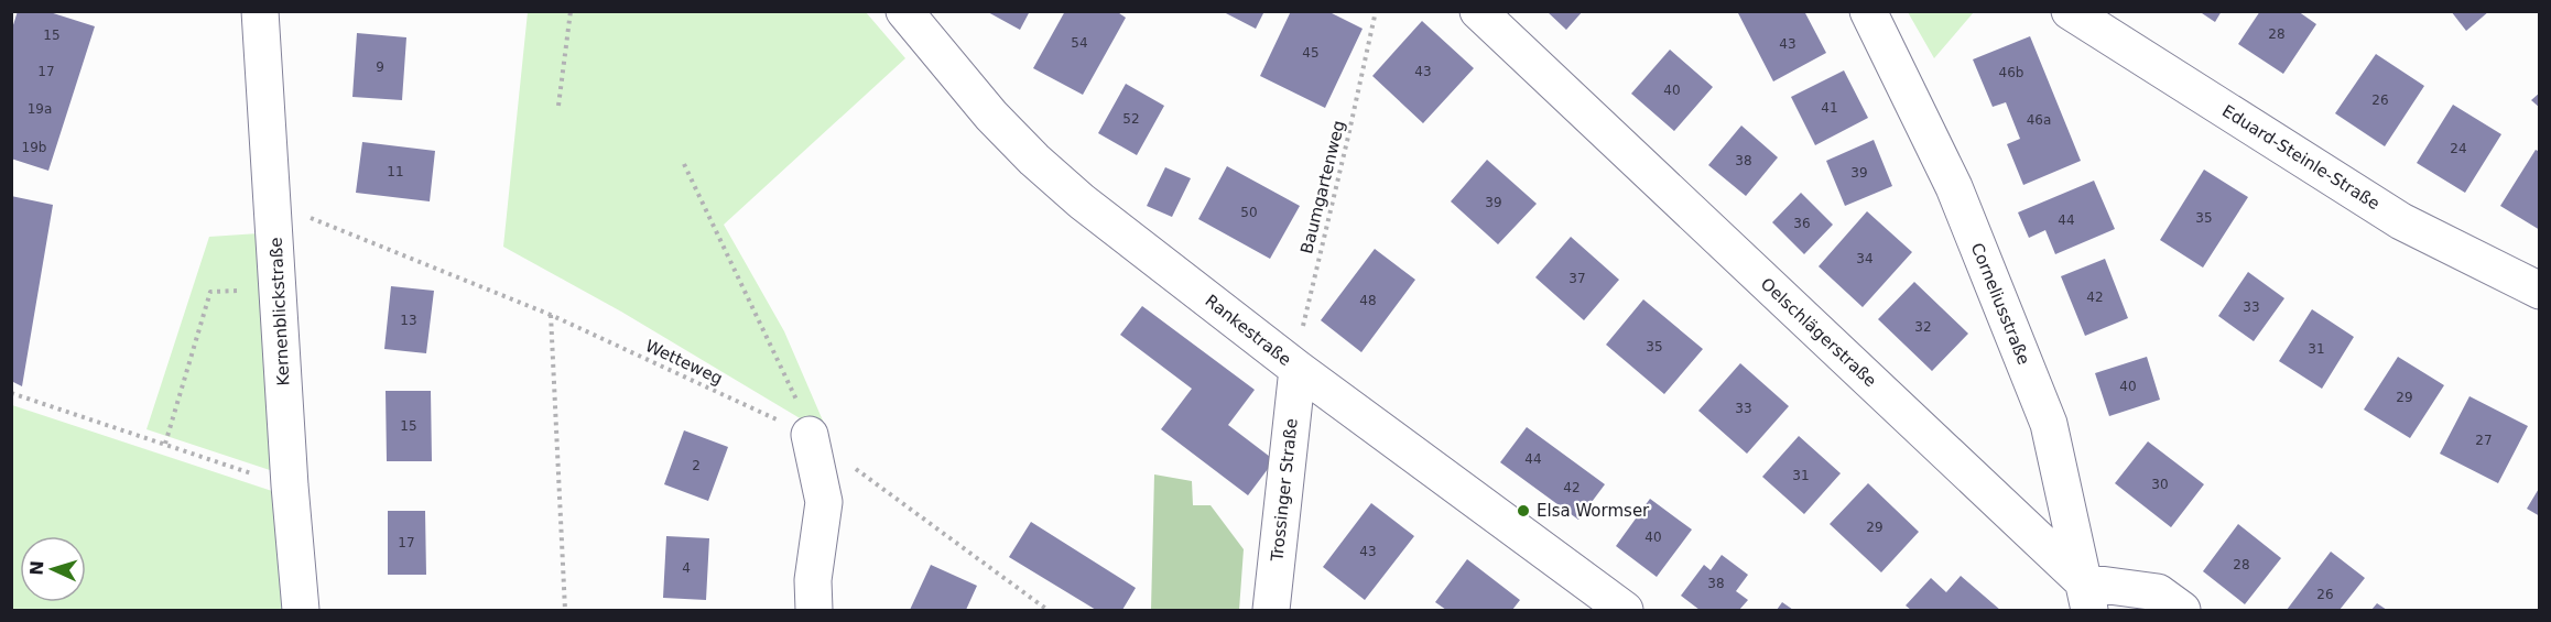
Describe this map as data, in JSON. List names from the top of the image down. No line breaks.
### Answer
{"streets":{"street":["Eduard-Steinle-Straße","Corneliusstraße","Kernenblickstraße","Rankestraße","Oelschlägerstraße","Trossinger Straße"],"path":["Baumgartenweg","Wetteweg"]},"crossings":[["Baumgartenweg","Rankestraße"],["Baumgartenweg","Trossinger Straße"],["Corneliusstraße","Oelschlägerstraße"],["Kernenblickstraße","Wetteweg"],["Rankestraße","Trossinger Straße"]],"places":["Elsa Wormser"],"house_numbers":["28","15","54","43","45","9","17","43","46b","40","26","41","19a","52","46a","19b","24","38","11","39","39","50","35","44","36","34","37","42","48","33","13","32","35","31","40","29","33","15","27","44","2","31","30","42","29","40","17","43","28","4","38","26"],"north":"left"}
